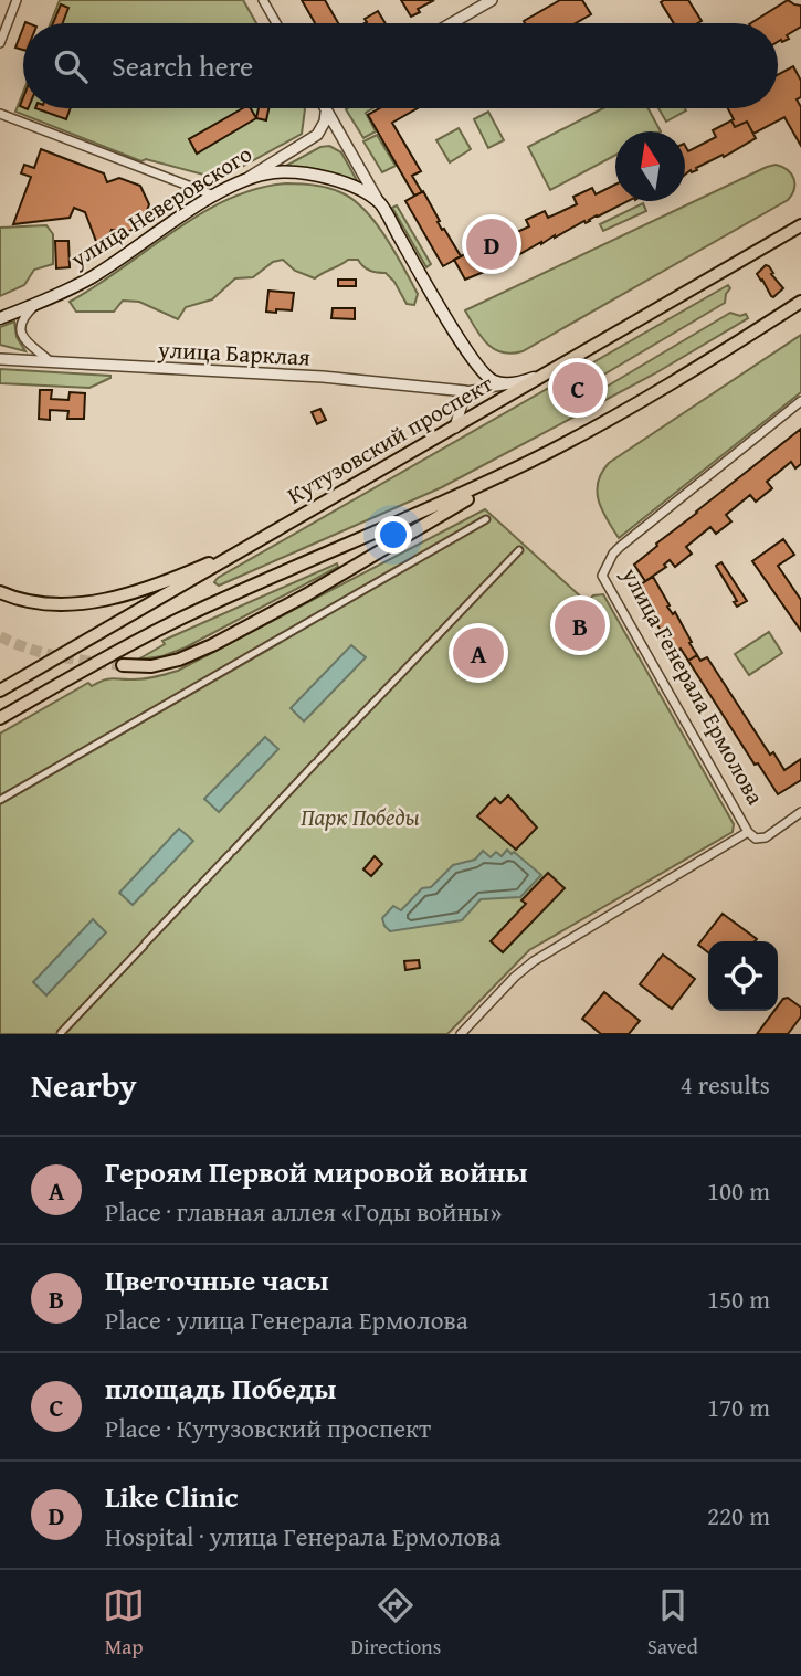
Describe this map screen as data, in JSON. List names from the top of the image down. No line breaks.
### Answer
{"streets":{"main road":["улица Неверовского","Кутузовский проспект"],"street":["улица Барклая","улица Генерала Ермолова"]},"parks":["Парк Победы"],"north":"top","page":{"search":"Search here","pins":["D","C","B","A"],"heading":["Nearby","4 results"],"list":[{"mark":"A","name":"Героям Первой мировой войны","note":"Place · главная аллея «Годы войны»","value":"100 m"},{"mark":"B","name":"Цветочные часы","note":"Place · улица Генерала Ермолова","value":"150 m"},{"mark":"C","name":"площадь Победы","note":"Place · Кутузовский проспект","value":"170 m"},{"mark":"D","name":"Like Clinic","note":"Hospital · улица Генерала Ермолова","value":"220 m"}],"nav":["Map","Directions","Saved"]}}
